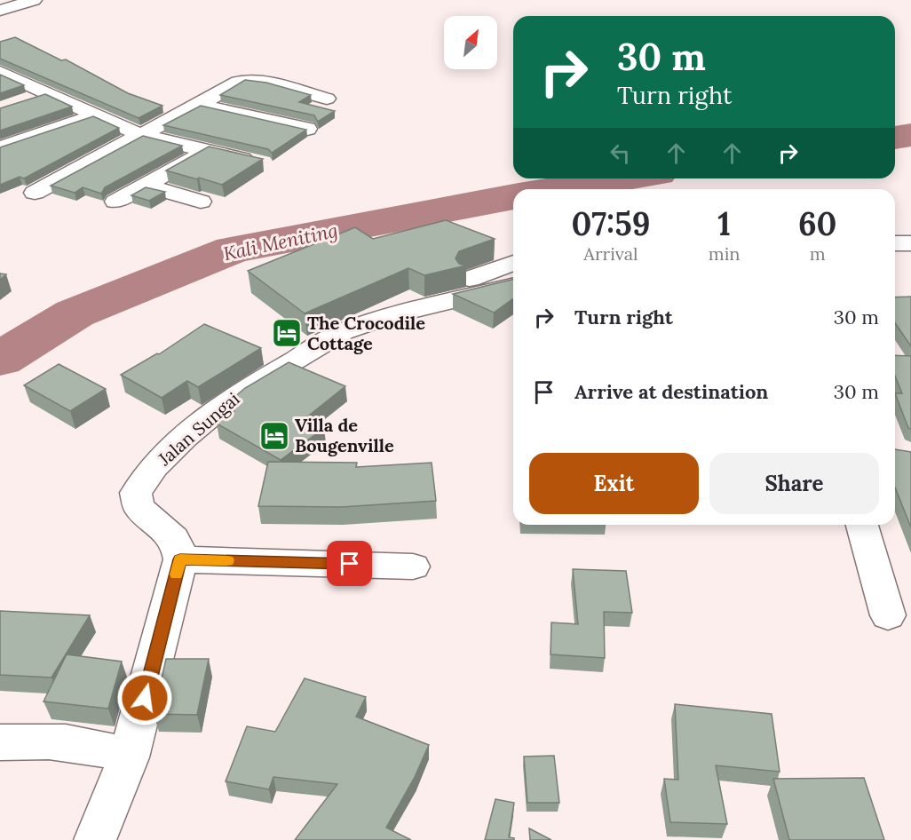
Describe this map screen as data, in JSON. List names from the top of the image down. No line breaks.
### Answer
{"streets":{"street":["Jalan Sungai"]},"water":["Kali Meniting"],"places":{"hotel":["The Crocodile Cottage","Villa de Bougenville"]},"north":"top right","page":{"turn":["30 m","Turn right"],"eta":["07:59","Arrival","1","min","60","m"],"list":[{"name":"Turn right","value":"30 m"},{"name":"Arrive at destination","value":"30 m"}],"buttons":["Exit","Share"]}}
